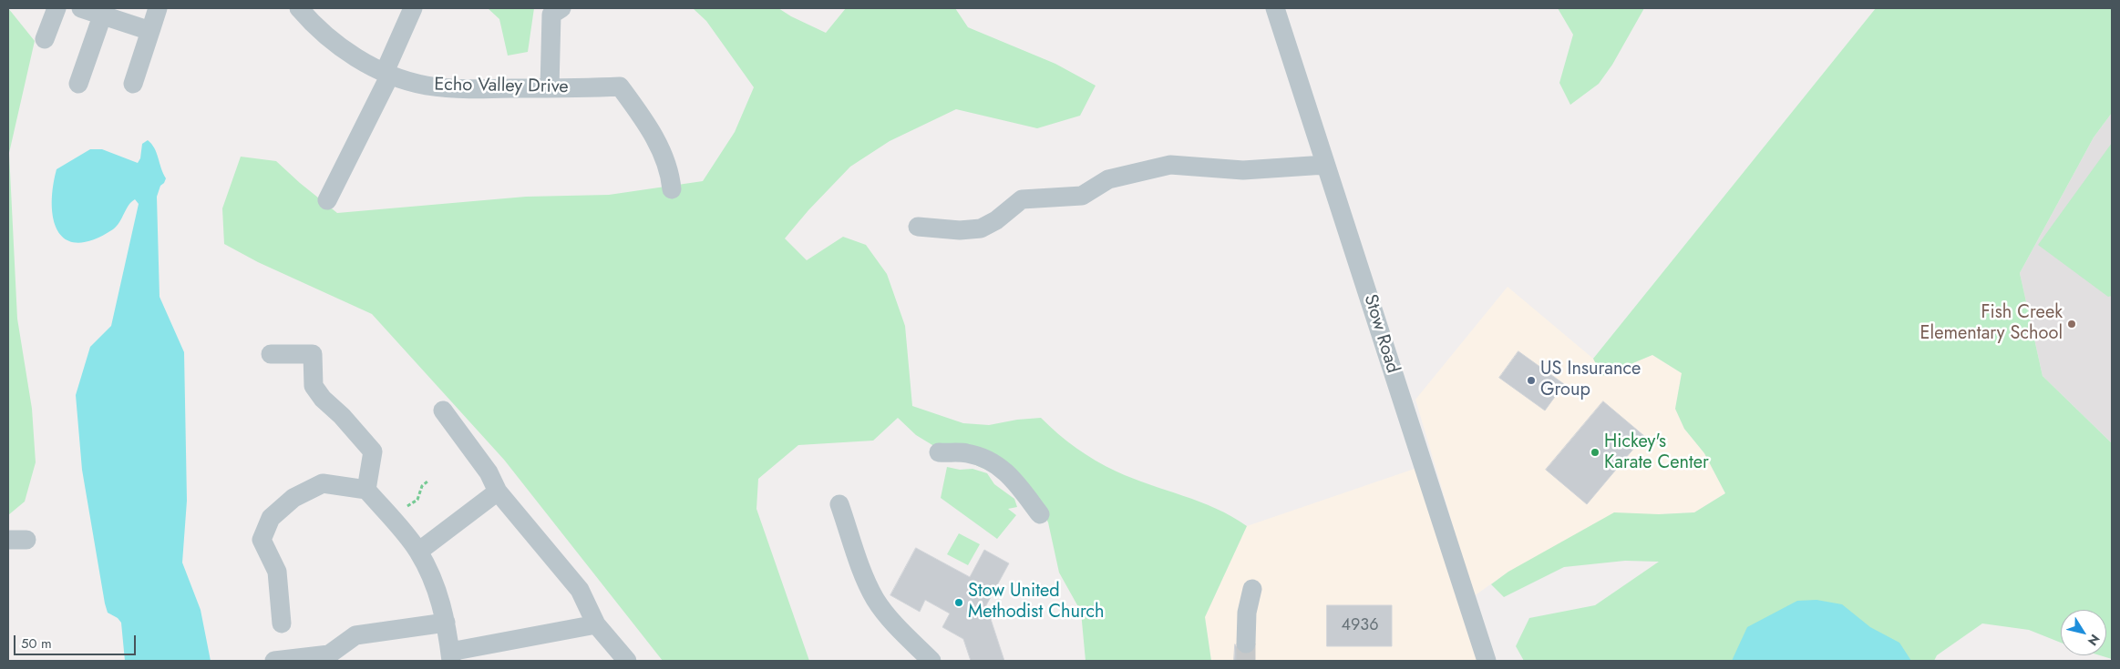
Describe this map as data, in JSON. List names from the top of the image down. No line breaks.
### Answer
{"streets":{"street":["Echo Valley Drive","Stow Road"]},"places":["Fish Creek Elementary School","US Insurance Group","Hickey's Karate Center","Stow United Methodist Church"],"house_numbers":["4936"],"scale_bar":"50 m","north":"bottom right"}
